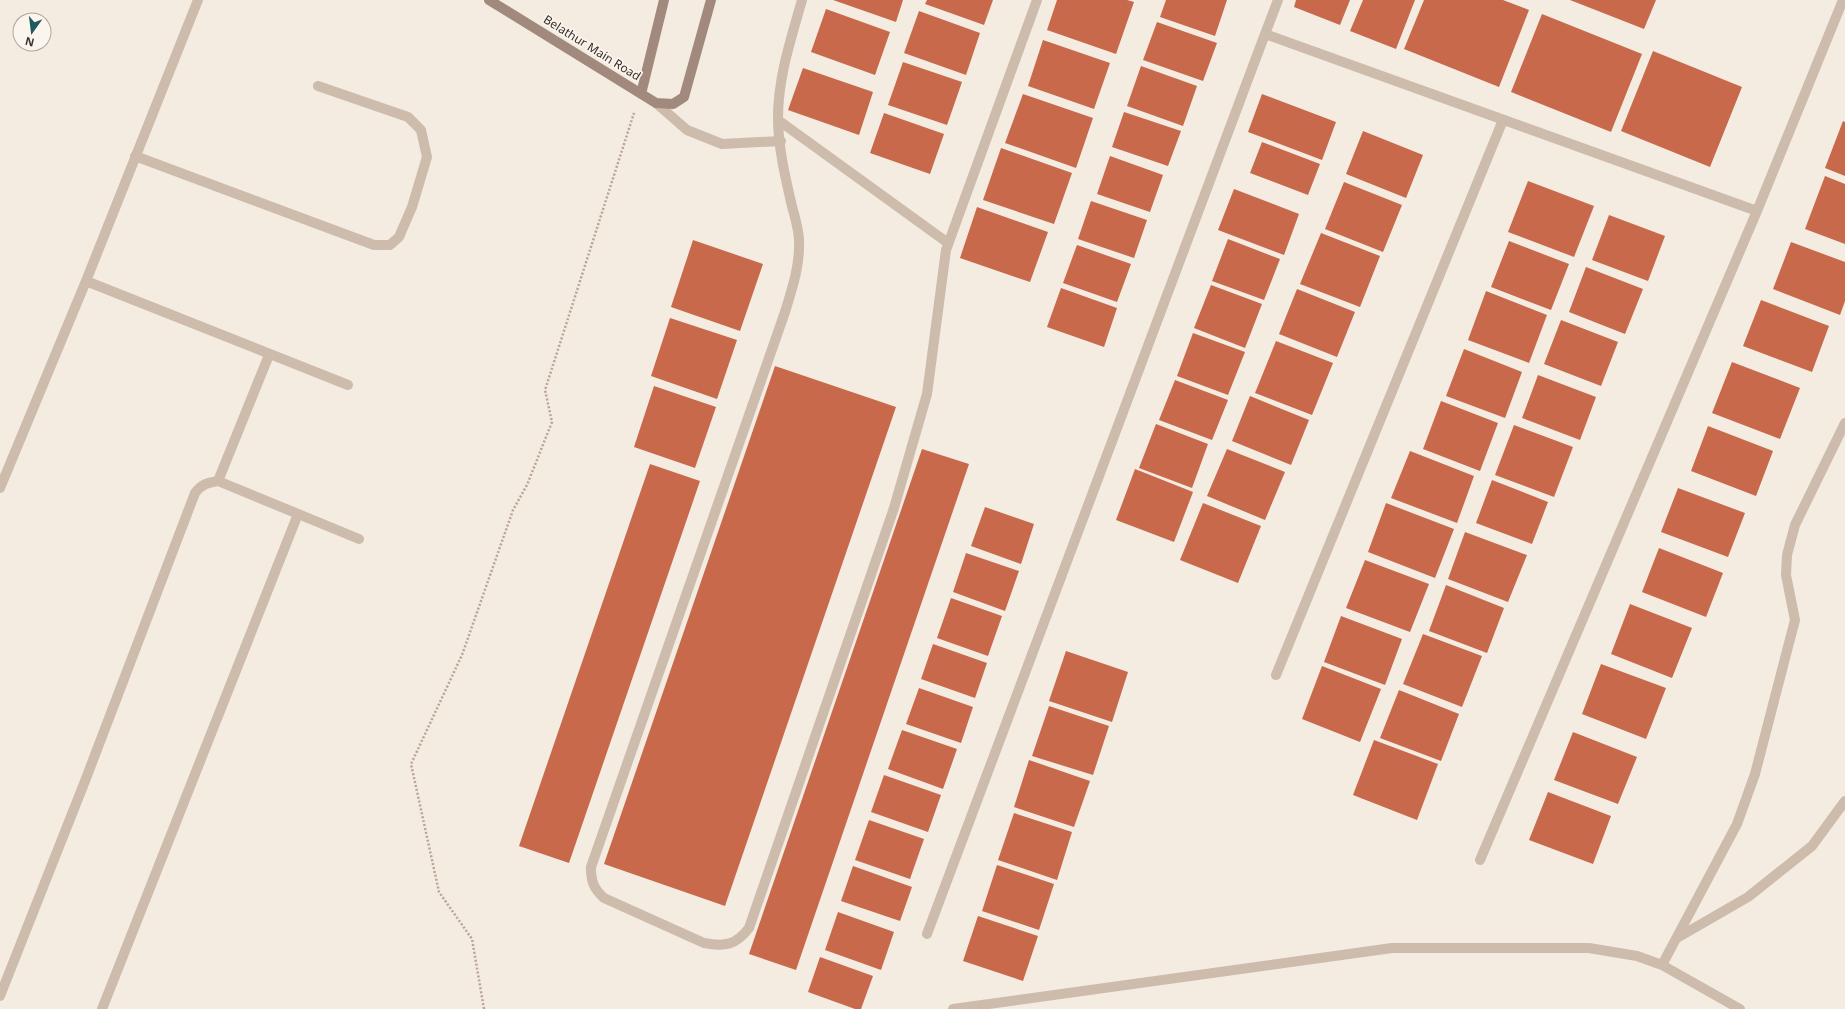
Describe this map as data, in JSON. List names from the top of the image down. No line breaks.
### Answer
{"streets":{"street":["Belathur Main Road"]},"north":"bottom"}
